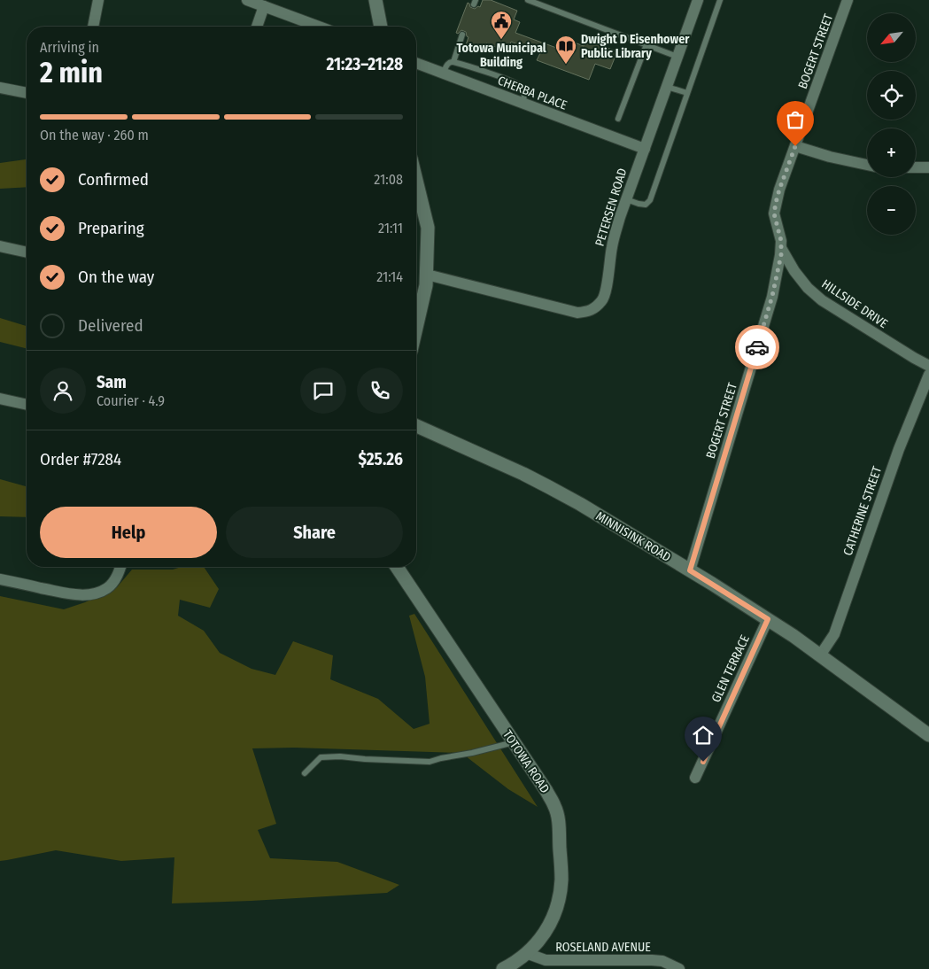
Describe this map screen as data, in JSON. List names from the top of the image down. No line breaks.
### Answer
{"streets":{"main road":["MINNISINK ROAD","TOTOWA ROAD"],"street":["BOGERT STREET","CHERBA PLACE","PETERSEN ROAD","HILLSIDE DRIVE","CATHERINE STREET","GLEN TERRACE","ROSELAND AVENUE"]},"crossings":[["BOGERT STREET","HILLSIDE DRIVE"],["BOGERT STREET","MINNISINK ROAD"],["CHERBA PLACE","PETERSEN ROAD"],["CATHERINE STREET","MINNISINK ROAD"],["MINNISINK ROAD","GLEN TERRACE"],["TOTOWA ROAD","ROSELAND AVENUE"]],"places":{"public building":["Totowa Municipal Building"],"library":["Dwight D Eisenhower Public Library"]},"north":"bottom left","page":{"map_buttons":["+","−"],"heading":["2 min","Arriving in","21:23–21:28"],"panel":["Sam","Courier · 4.9","Order #7284","$25.26"],"bar":"On the way · 260 m","list":[["Confirmed","21:08"],["Preparing","21:11"],["On the way","21:14"],"Delivered"],"buttons":["Help","Share"]}}
